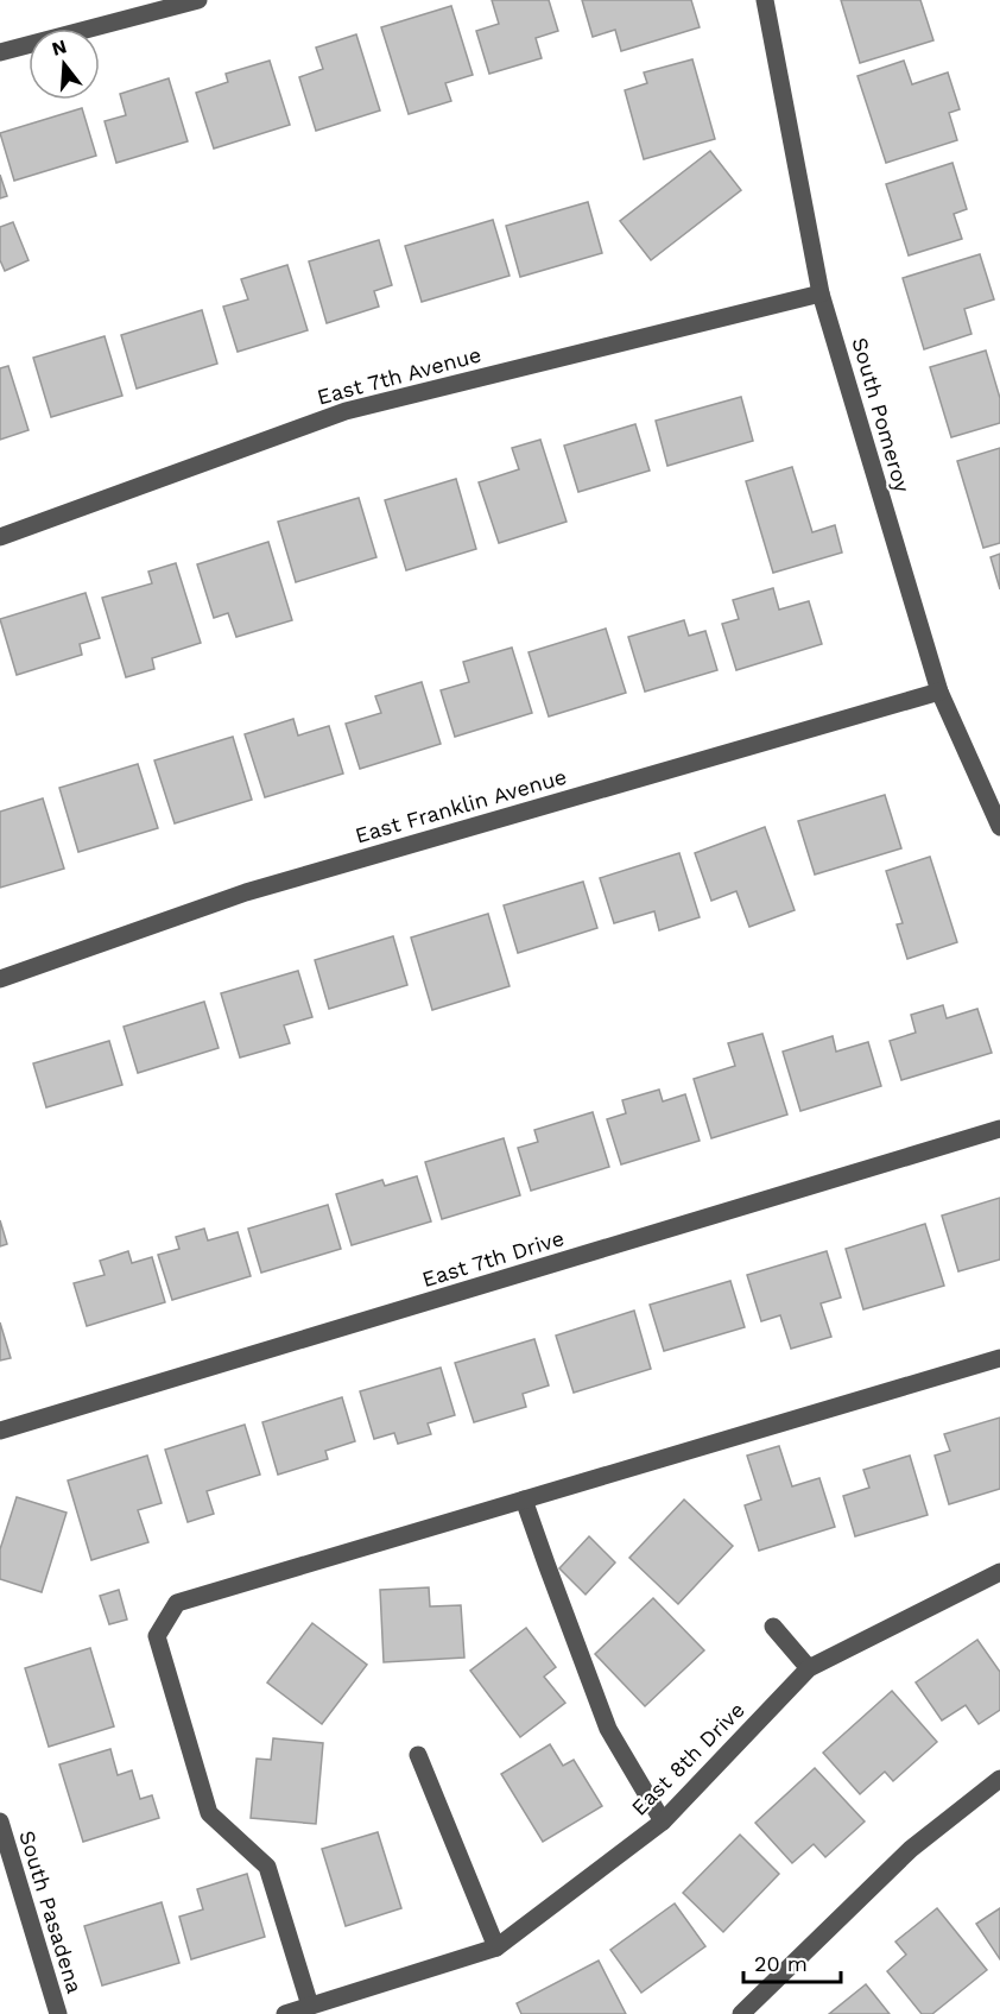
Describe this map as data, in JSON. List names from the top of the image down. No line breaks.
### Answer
{"streets":{"street":["East 7th Avenue","South Pomeroy","East Franklin Avenue","East 7th Drive","East 8th Drive","South Pasadena"]},"crossings":[["East 7th Avenue","South Pomeroy"],["South Pomeroy","East Franklin Avenue"]],"scale_bar":"20 m","north":"top"}
